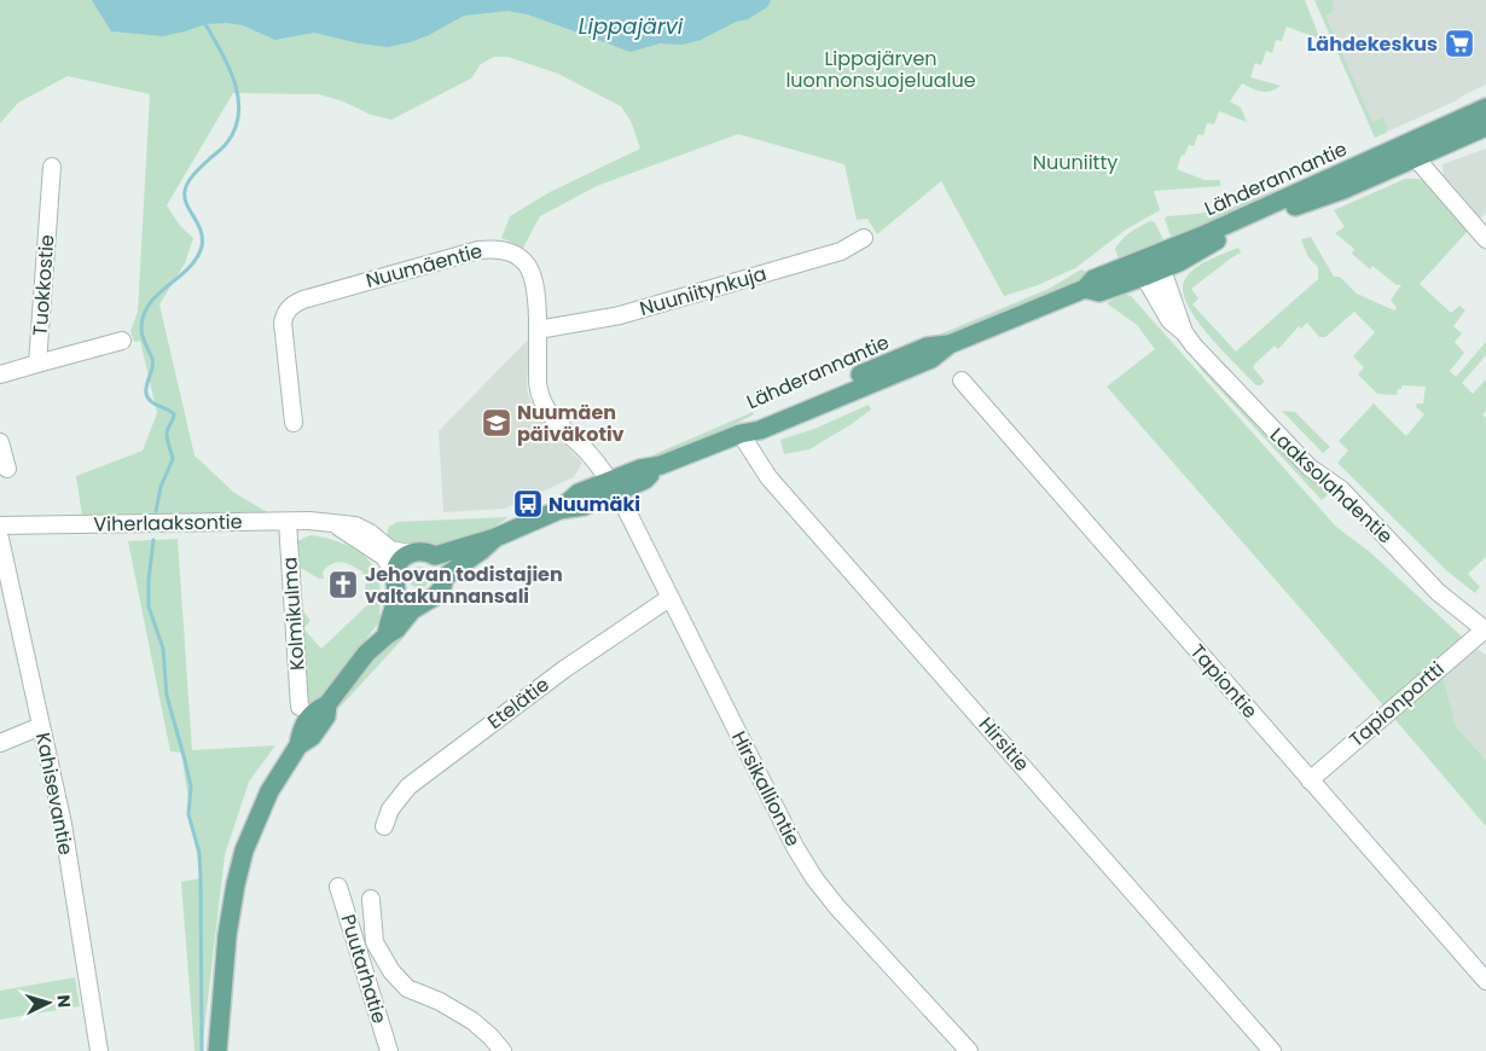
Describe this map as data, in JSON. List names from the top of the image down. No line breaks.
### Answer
{"streets":{"main road":["Lähderannantie"],"street":["Nuumäentie","Tuokkostie","Nuuniitynkuja","Laaksolahdentie","Viherlaaksontie","Kolmikulma","Tapiontie","Etelätie","Tapionportti","Hirsitie","Hirsikalliontie","Kahisevantie","Puutarhatie"]},"crossings":[["Lähderannantie","Nuumäentie"],["Lähderannantie","Laaksolahdentie"],["Lähderannantie","Viherlaaksontie"],["Lähderannantie","Hirsitie"],["Lähderannantie","Hirsikalliontie"],["Nuumäentie","Nuuniitynkuja"],["Nuumäentie","Hirsikalliontie"],["Laaksolahdentie","Tapionportti"],["Viherlaaksontie","Kolmikulma"],["Tapiontie","Tapionportti"],["Etelätie","Hirsikalliontie"]],"water":["Lippajärvi"],"parks":["Lippajärven luonnonsuojelualue","Nuuniitty"],"places":{"supermarket":["Lähdekeskus"],"school or university":["Nuumäen päiväkotiv"],"bus stop":["Nuumäki"],"church":["Jehovan todistajien valtakunnansali"]},"north":"right"}
